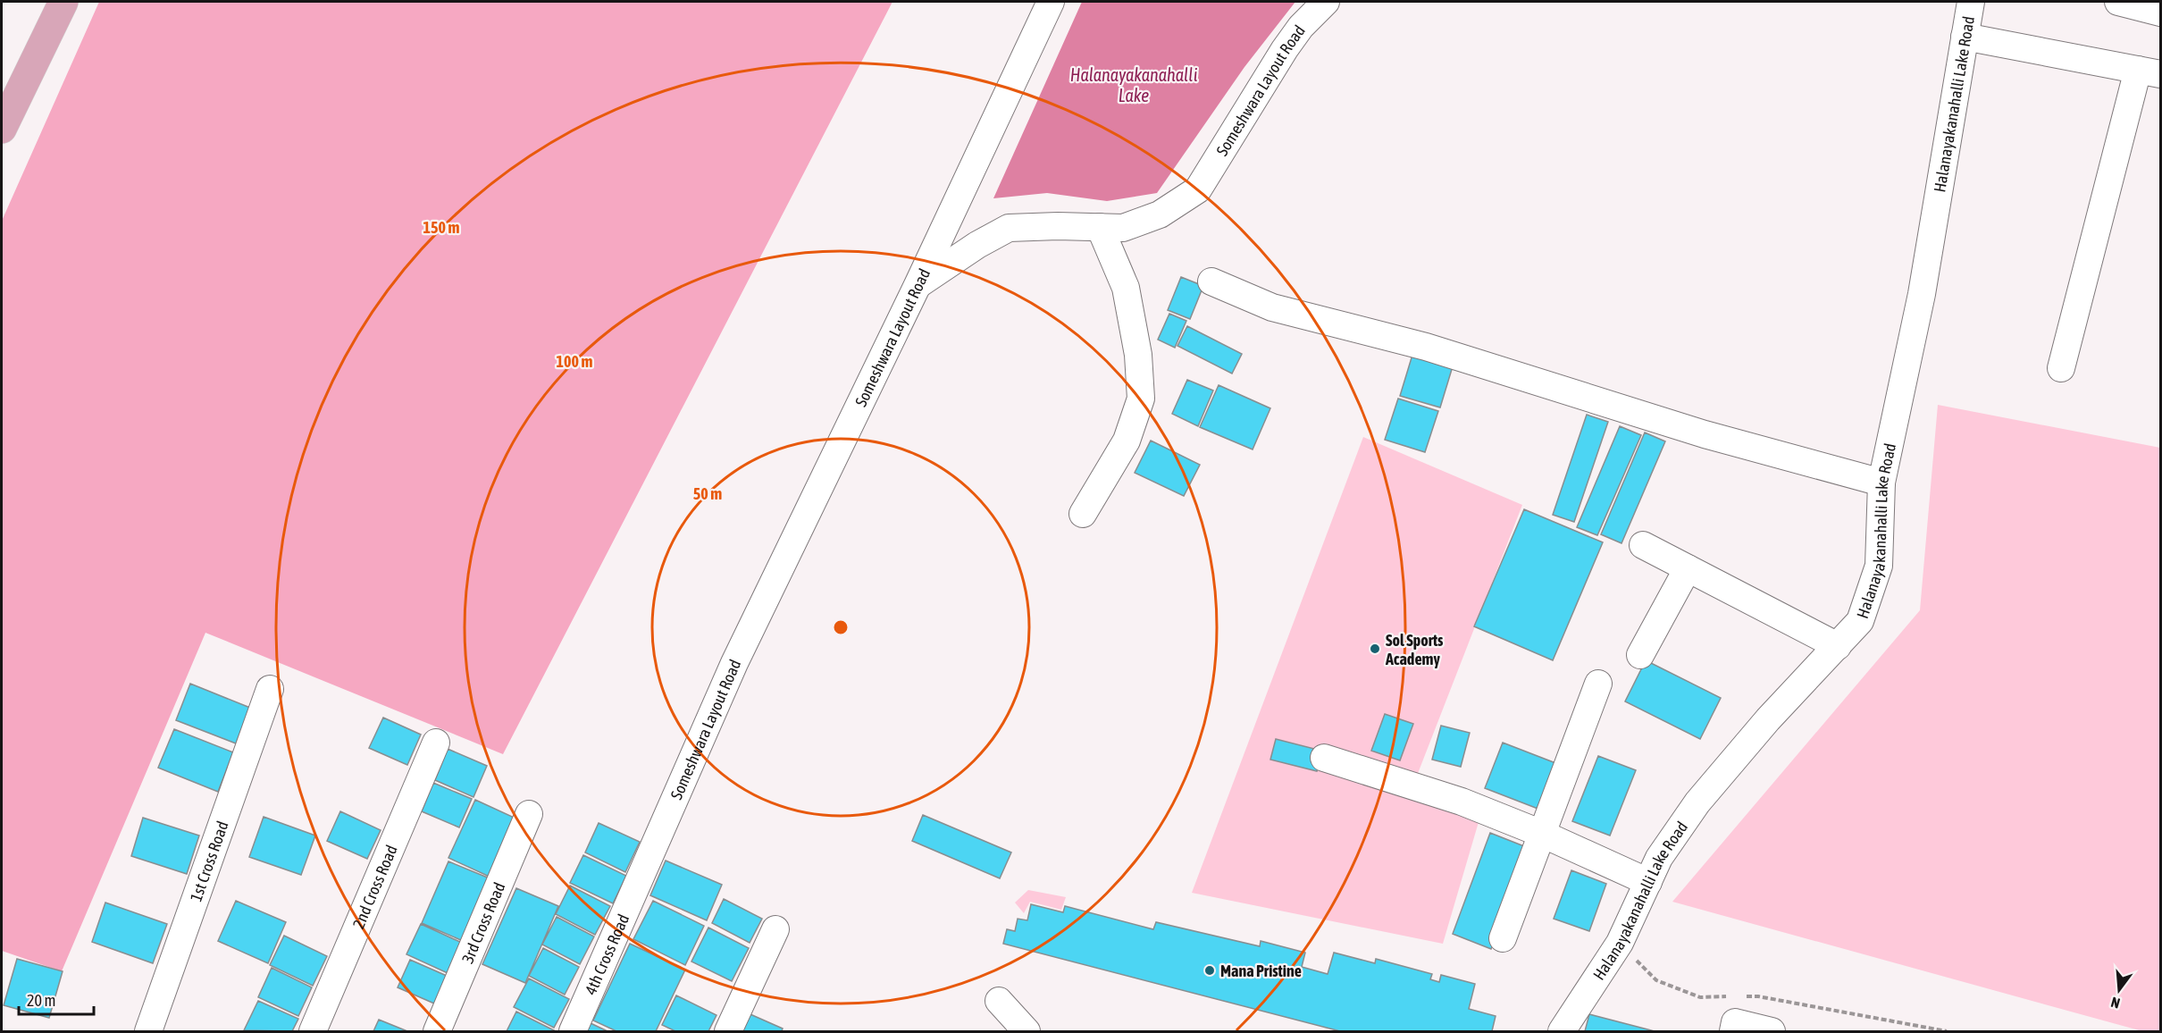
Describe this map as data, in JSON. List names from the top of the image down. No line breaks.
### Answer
{"streets":{"street":["Someshwara Layout Road","Halanayakanahalli Lake Road","1st Cross Road","2nd Cross Road","3rd Cross Road","4th Cross Road"]},"crossings":[["Someshwara Layout Road","4th Cross Road"]],"water":["Halanayakanahalli Lake"],"places":["Sol Sports Academy","Mana Pristine"],"scale_bar":"20 m","north":"bottom","rings":["150 m","100 m","50 m"]}
